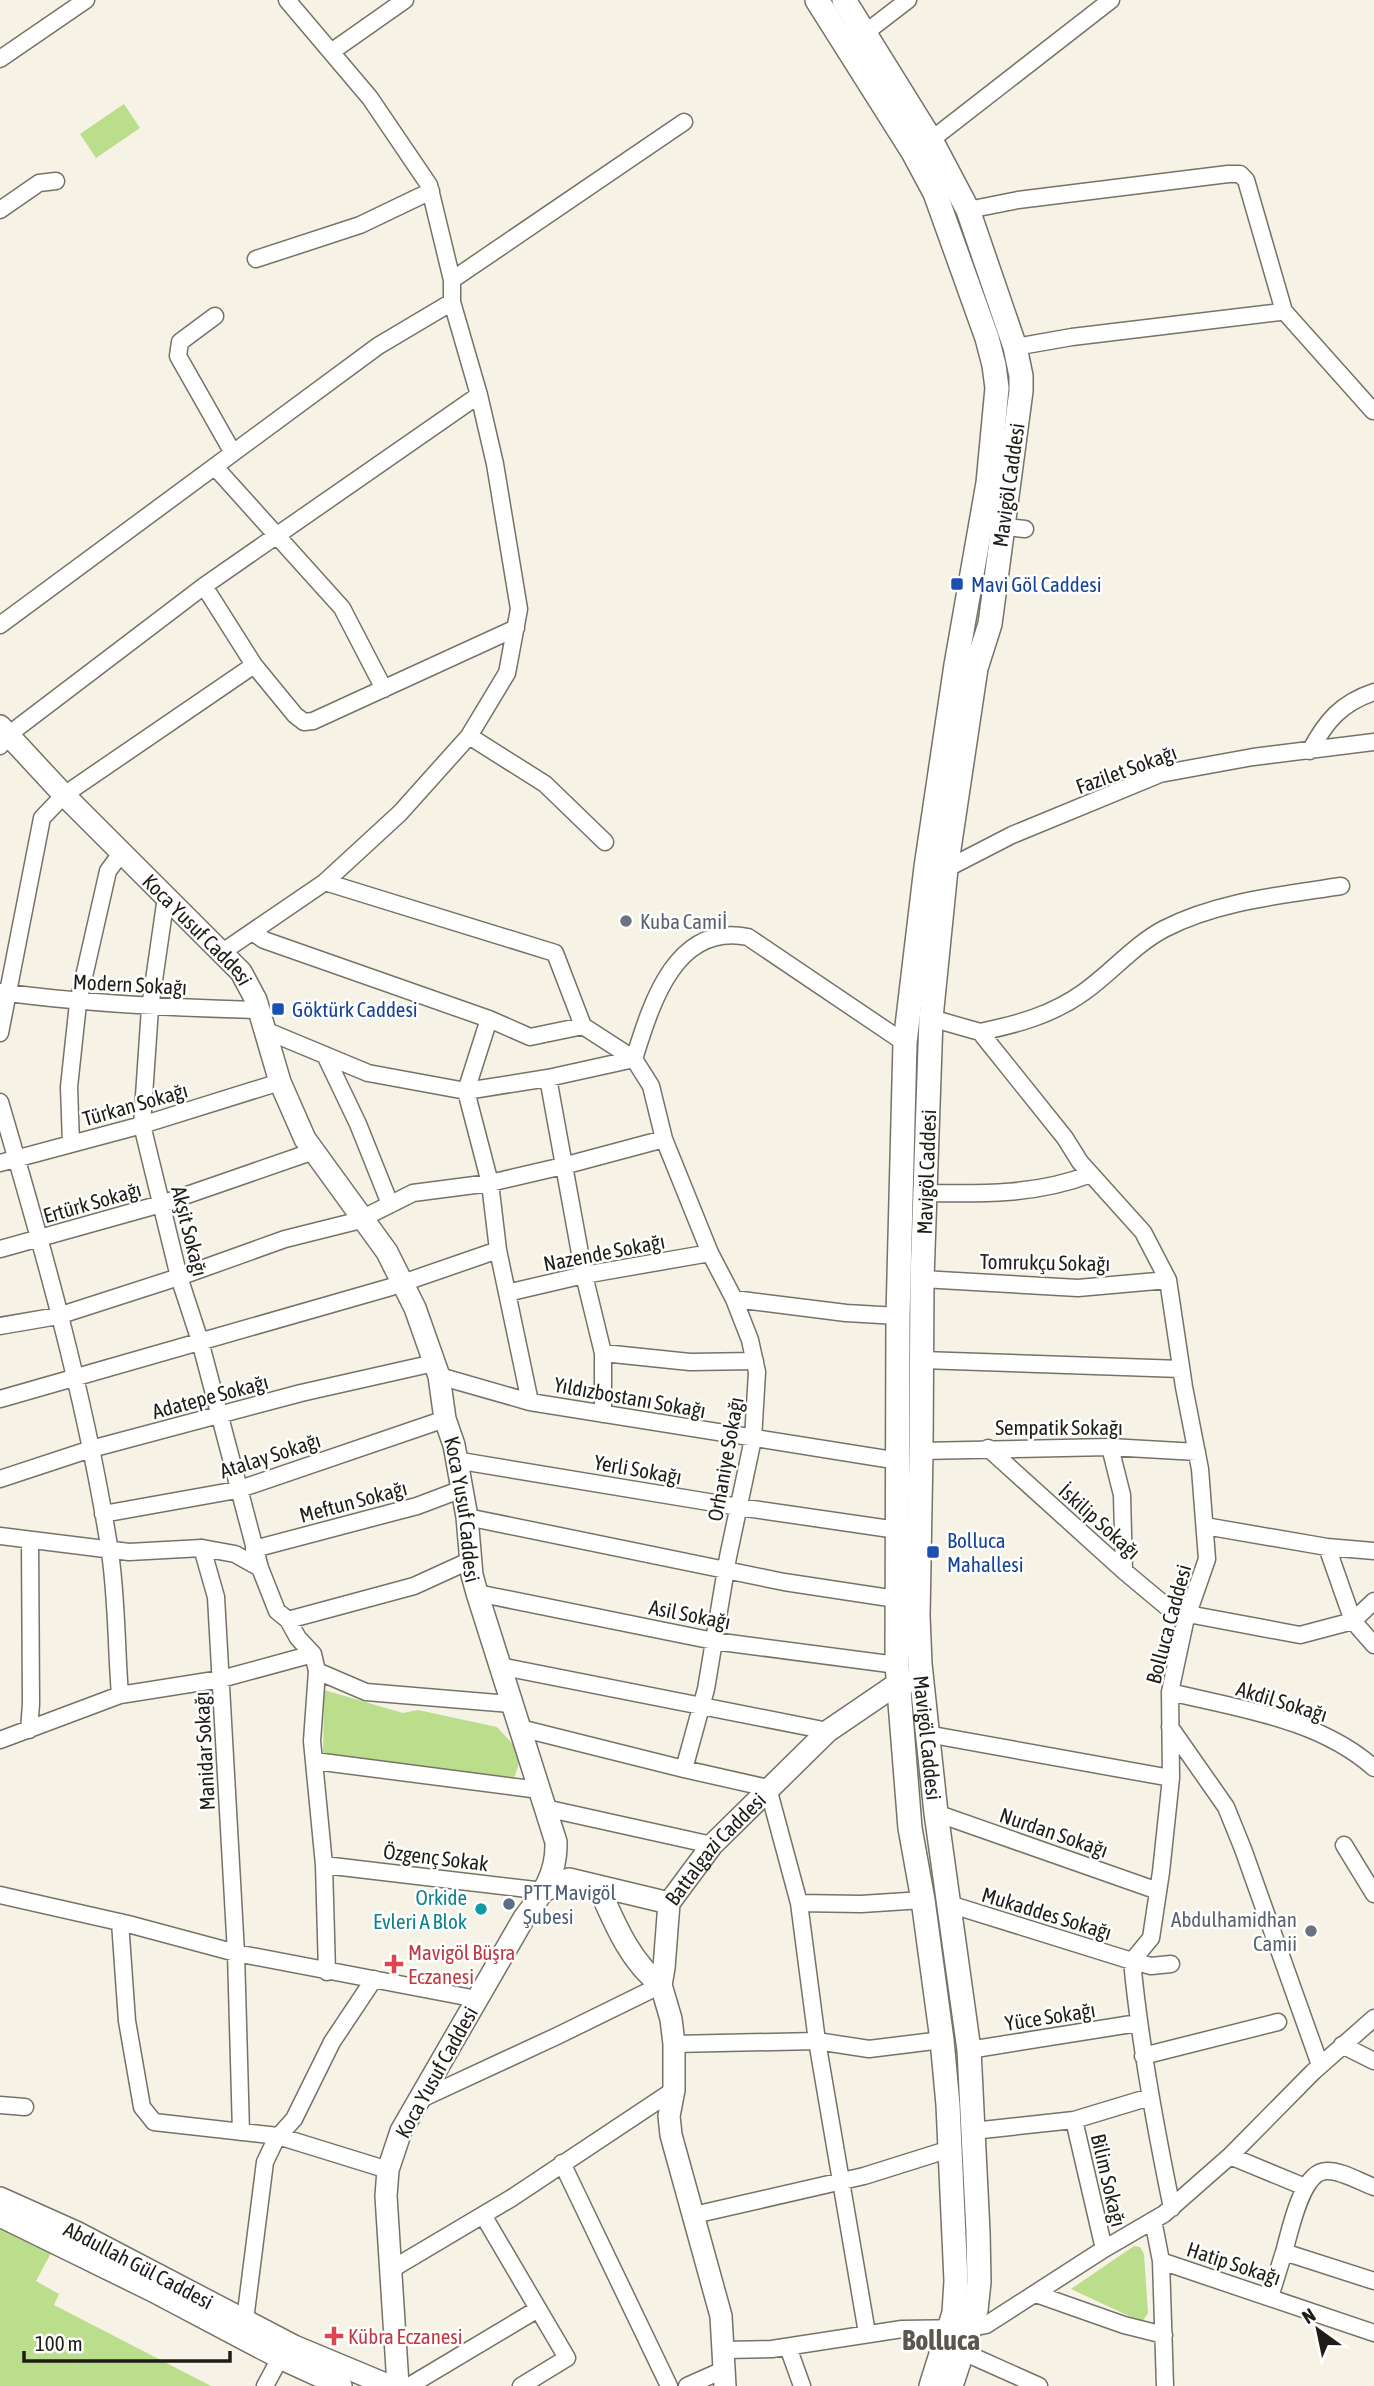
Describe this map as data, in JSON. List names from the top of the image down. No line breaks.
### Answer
{"streets":{"main road":["Mavigöl Caddesi"],"street":["Fazilet Sokağı","Koca Yusuf Caddesi","Modern Sokağı","Türkan Sokağı","Ertürk Sokağı","Akşit Sokağı","Nazende Sokağı","Tomrukçu Sokağı","Adatepe Sokağı","Yıldızbostanı Sokağı","Sempatik Sokağı","Atalay Sokağı","Orhaniye Sokağı","Yerli Sokağı","Meftun Sokağı","İskilip Sokağı","Asil Sokağı","Bolluca Caddesi","Akdil Sokağı","Manidar Sokağı","Nurdan Sokağı","Battalgazi Caddesi","Özgenç Sokak","Mukaddes Sokağı","Yüce Sokağı","Bilim Sokağı","Hatip Sokağı","Abdullah Gül Caddesi"]},"crossings":[["Mavigöl Caddesi","Fazilet Sokağı"],["Mavigöl Caddesi","Tomrukçu Sokağı"],["Mavigöl Caddesi","Yıldızbostanı Sokağı"],["Mavigöl Caddesi","Sempatik Sokağı"],["Mavigöl Caddesi","Yerli Sokağı"],["Mavigöl Caddesi","Asil Sokağı"],["Mavigöl Caddesi","Nurdan Sokağı"],["Mavigöl Caddesi","Battalgazi Caddesi"],["Mavigöl Caddesi","Mukaddes Sokağı"],["Mavigöl Caddesi","Yüce Sokağı"],["Koca Yusuf Caddesi","Modern Sokağı"],["Koca Yusuf Caddesi","Türkan Sokağı"],["Koca Yusuf Caddesi","Ertürk Sokağı"],["Koca Yusuf Caddesi","Akşit Sokağı"],["Koca Yusuf Caddesi","Adatepe Sokağı"],["Koca Yusuf Caddesi","Yıldızbostanı Sokağı"],["Koca Yusuf Caddesi","Atalay Sokağı"],["Koca Yusuf Caddesi","Yerli Sokağı"],["Koca Yusuf Caddesi","Meftun Sokağı"],["Koca Yusuf Caddesi","Asil Sokağı"],["Koca Yusuf Caddesi","Özgenç Sokak"],["Modern Sokağı","Akşit Sokağı"],["Türkan Sokağı","Akşit Sokağı"],["Ertürk Sokağı","Akşit Sokağı"],["Akşit Sokağı","Adatepe Sokağı"],["Akşit Sokağı","Atalay Sokağı"],["Akşit Sokağı","Meftun Sokağı"],["Nazende Sokağı","Orhaniye Sokağı"],["Tomrukçu Sokağı","Bolluca Caddesi"],["Adatepe Sokağı","Yıldızbostanı Sokağı"],["Yıldızbostanı Sokağı","Orhaniye Sokağı"],["Sempatik Sokağı","İskilip Sokağı"],["Sempatik Sokağı","Bolluca Caddesi"],["Orhaniye Sokağı","Yerli Sokağı"],["Orhaniye Sokağı","Asil Sokağı"],["İskilip Sokağı","Bolluca Caddesi"],["Asil Sokağı","Battalgazi Caddesi"],["Bolluca Caddesi","Akdil Sokağı"],["Bolluca Caddesi","Nurdan Sokağı"],["Bolluca Caddesi","Mukaddes Sokağı"]],"districts":["Bolluca"],"places":{"transit":["Mavi Göl Caddesi","Göktürk Caddesi","Bolluca Mahallesi"],"other":["Kuba Camiİ","PTT Mavigöl Şubesi","Orkide Evleri A Blok","Abdulhamidhan Camii"],"health":["Mavigöl Büşra Eczanesi","Kübra Eczanesi"]},"scale_bar":"100 m","north":"top left"}
